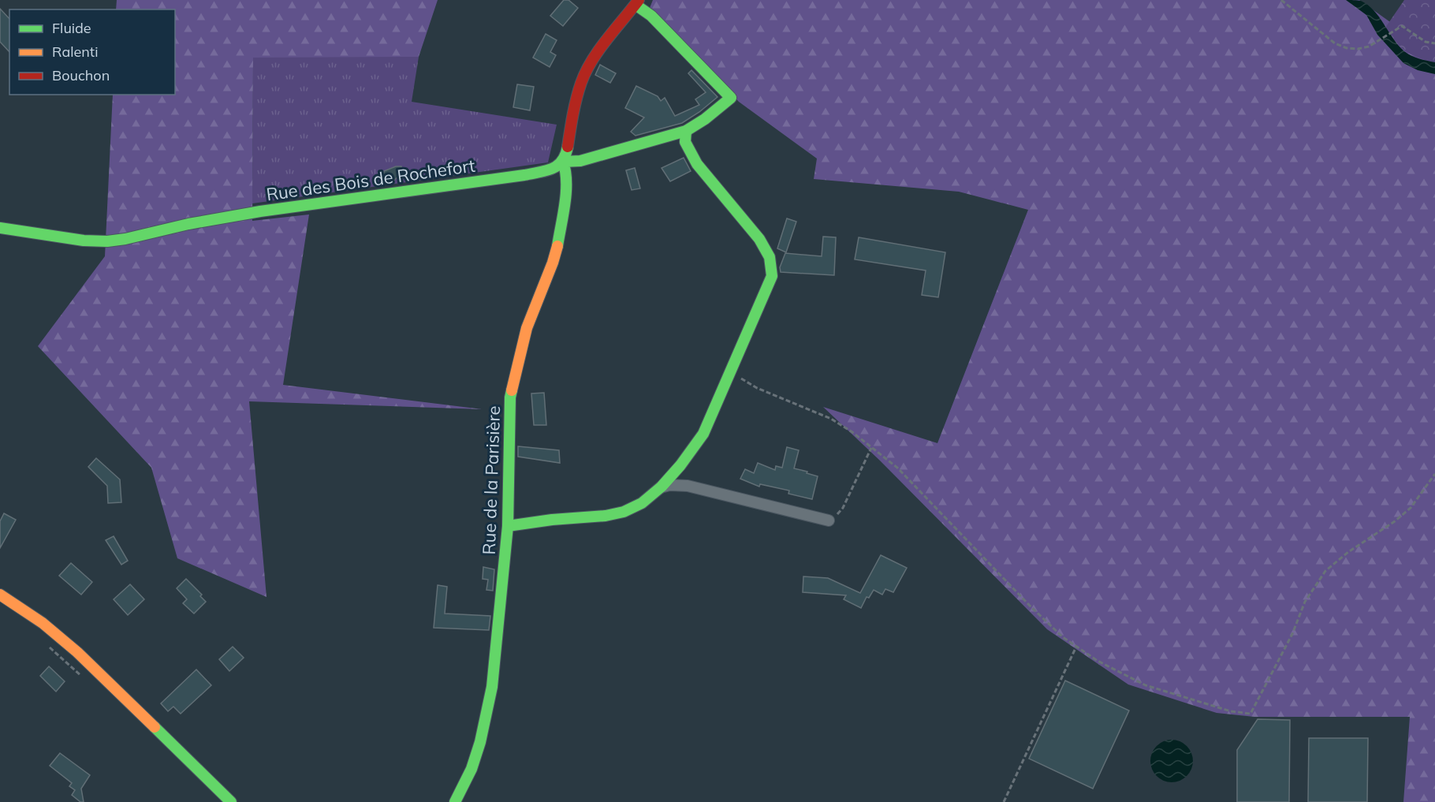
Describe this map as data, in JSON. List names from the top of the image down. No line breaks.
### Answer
{"streets":{"street":["Rue des Bois de Rochefort","Rue de la Parisière"]},"crossings":[["Rue des Bois de Rochefort","Rue de la Parisière"]],"legend":["Fluide","Ralenti","Bouchon"]}
